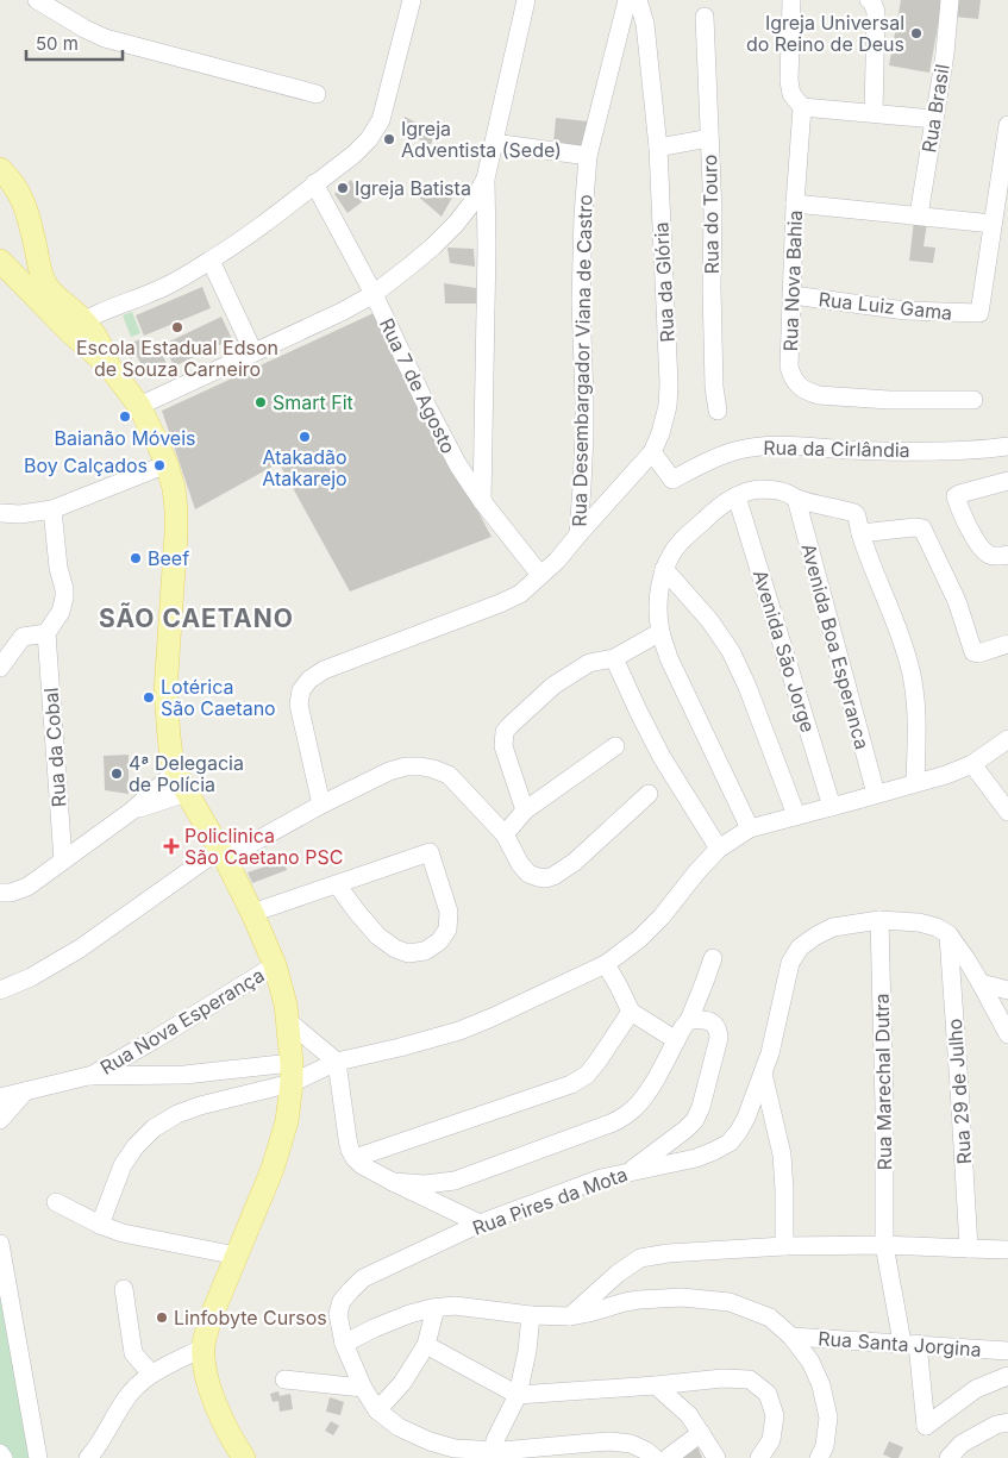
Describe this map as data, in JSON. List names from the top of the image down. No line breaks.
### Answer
{"streets":{"street":["Rua Brasil","Rua do Touro","Rua Nova Bahia","Rua da Glória","Rua Luiz Gama","Rua Desembargador Viana de Castro","Rua 7 de Agosto","Rua da Cirlândia","Avenida Boa Esperanca","Avenida São Jorge","Rua da Cobal","Rua Nova Esperança","Rua Marechal Dutra","Rua 29 de Julho","Rua Pires da Mota","Rua Santa Jorgina"]},"crossings":[["Rua Nova Bahia","Rua Luiz Gama"],["Rua da Glória","Rua Desembargador Viana de Castro"],["Rua da Glória","Rua da Cirlândia"],["Rua Desembargador Viana de Castro","Rua 7 de Agosto"],["Rua Marechal Dutra","Rua Pires da Mota"],["Rua Marechal Dutra","Rua Santa Jorgina"],["Rua 29 de Julho","Rua Pires da Mota"]],"districts":["SÃO CAETANO"],"places":{"other":["Igreja Universal do Reino de Deus","Igreja Adventista (Sede)","Igreja Batista","Escola Estadual Edson de Souza Carneiro","Smart Fit","Baianão Móveis","Atakadão Atakarejo","Boy Calçados","Beef","Lotérica São Caetano","4ª Delegacia de Polícia","Linfobyte Cursos"],"health":["Policlinica São Caetano PSC"]},"scale_bar":"50 m"}
